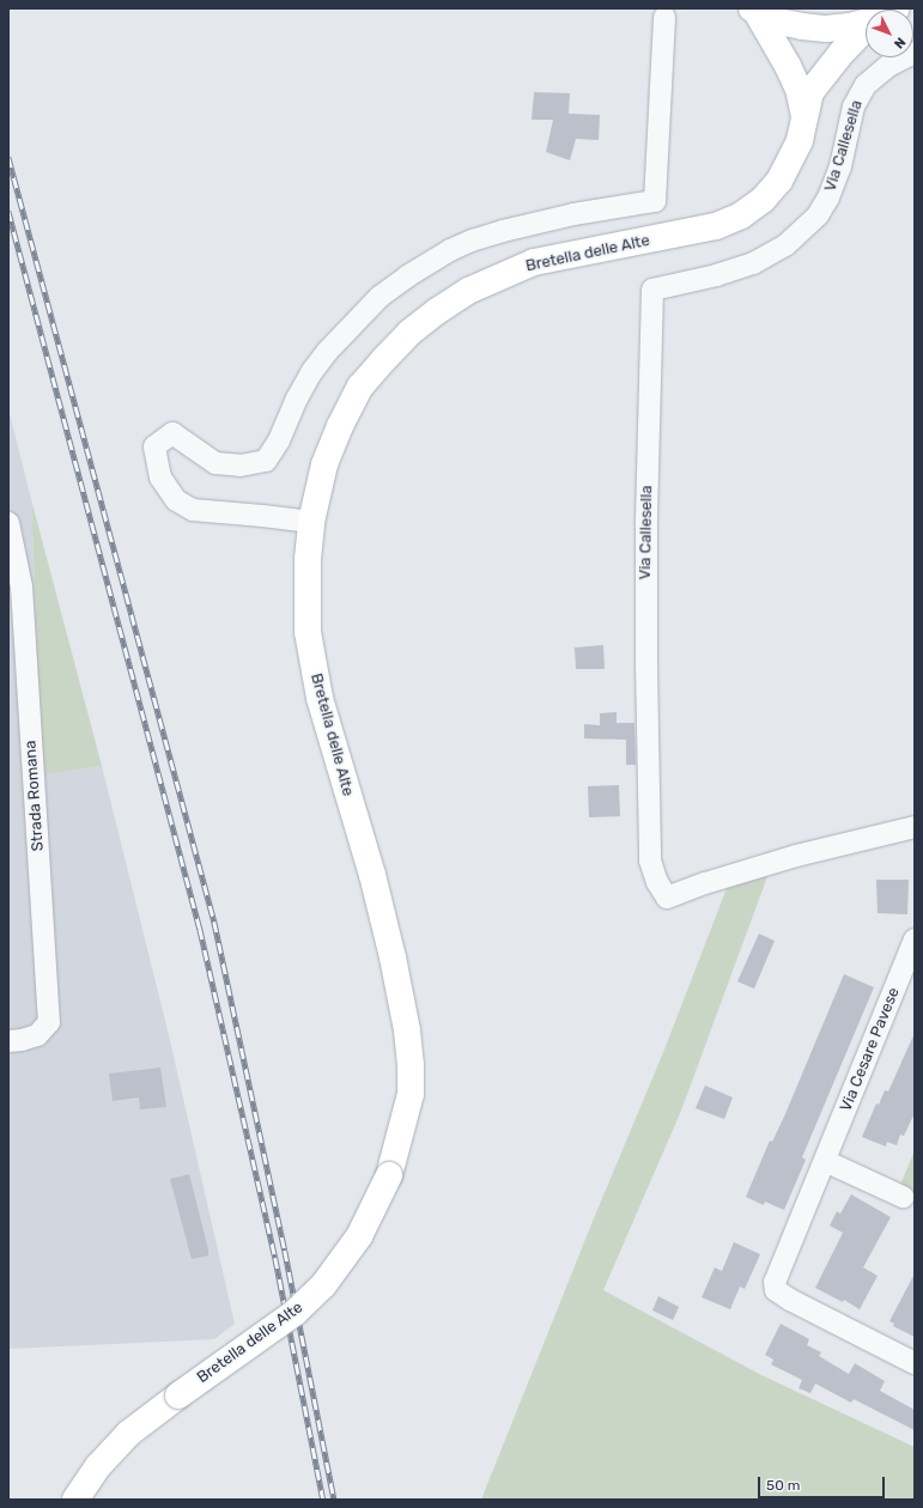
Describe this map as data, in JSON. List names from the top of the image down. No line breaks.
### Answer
{"streets":{"main road":["Bretella delle Alte"],"street":["Via Callesella","Strada Romana","Via Cesare Pavese"]},"scale_bar":"50 m","north":"bottom right"}
